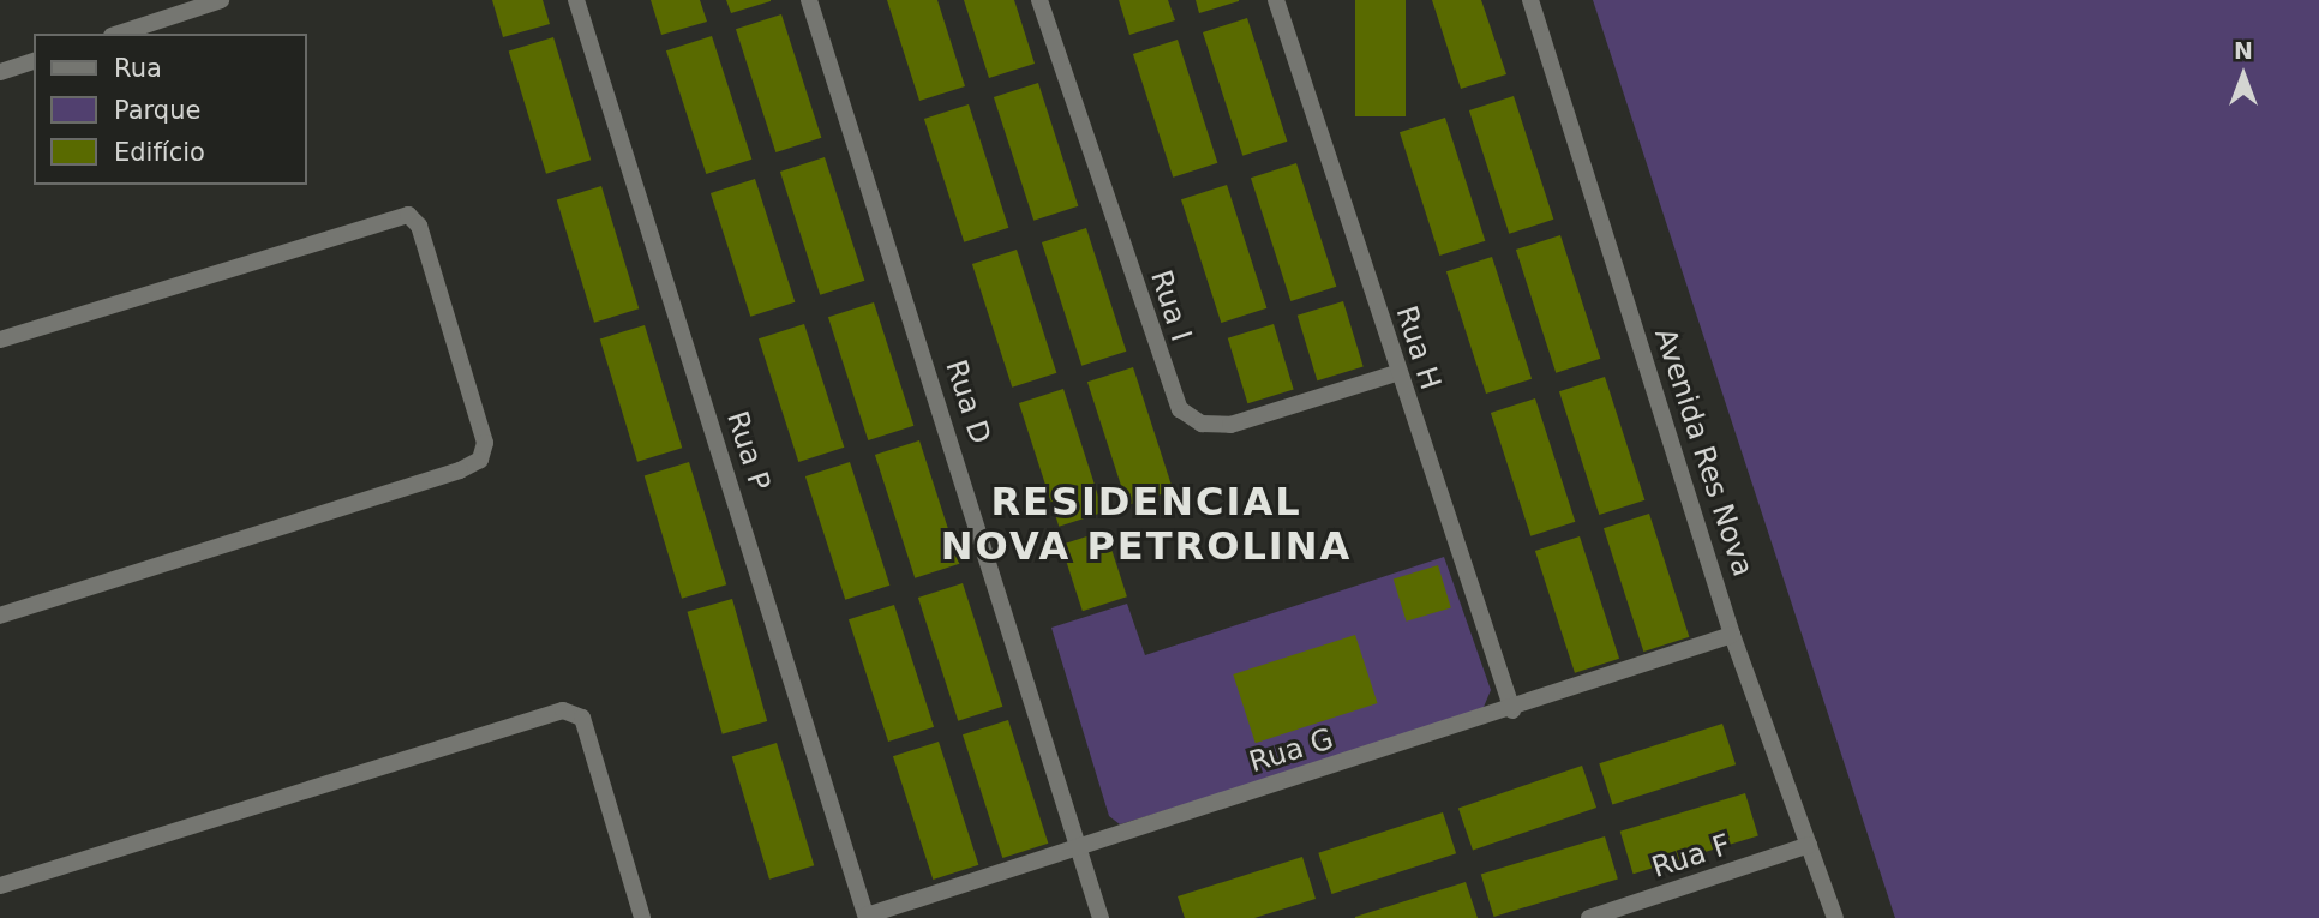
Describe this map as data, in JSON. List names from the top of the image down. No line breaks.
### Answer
{"streets":{"street":["Rua I","Rua H","Rua D","Rua P","Avenida Res Nova","Rua G","Rua F"]},"crossings":[["Rua I","Rua H"],["Rua H","Rua G"],["Rua D","Rua G"],["Rua P","Rua G"],["Avenida Res Nova","Rua G"],["Avenida Res Nova","Rua F"]],"districts":["RESIDENCIAL NOVA PETROLINA"],"legend":["Rua","Parque","Edifício"],"north":"top"}
